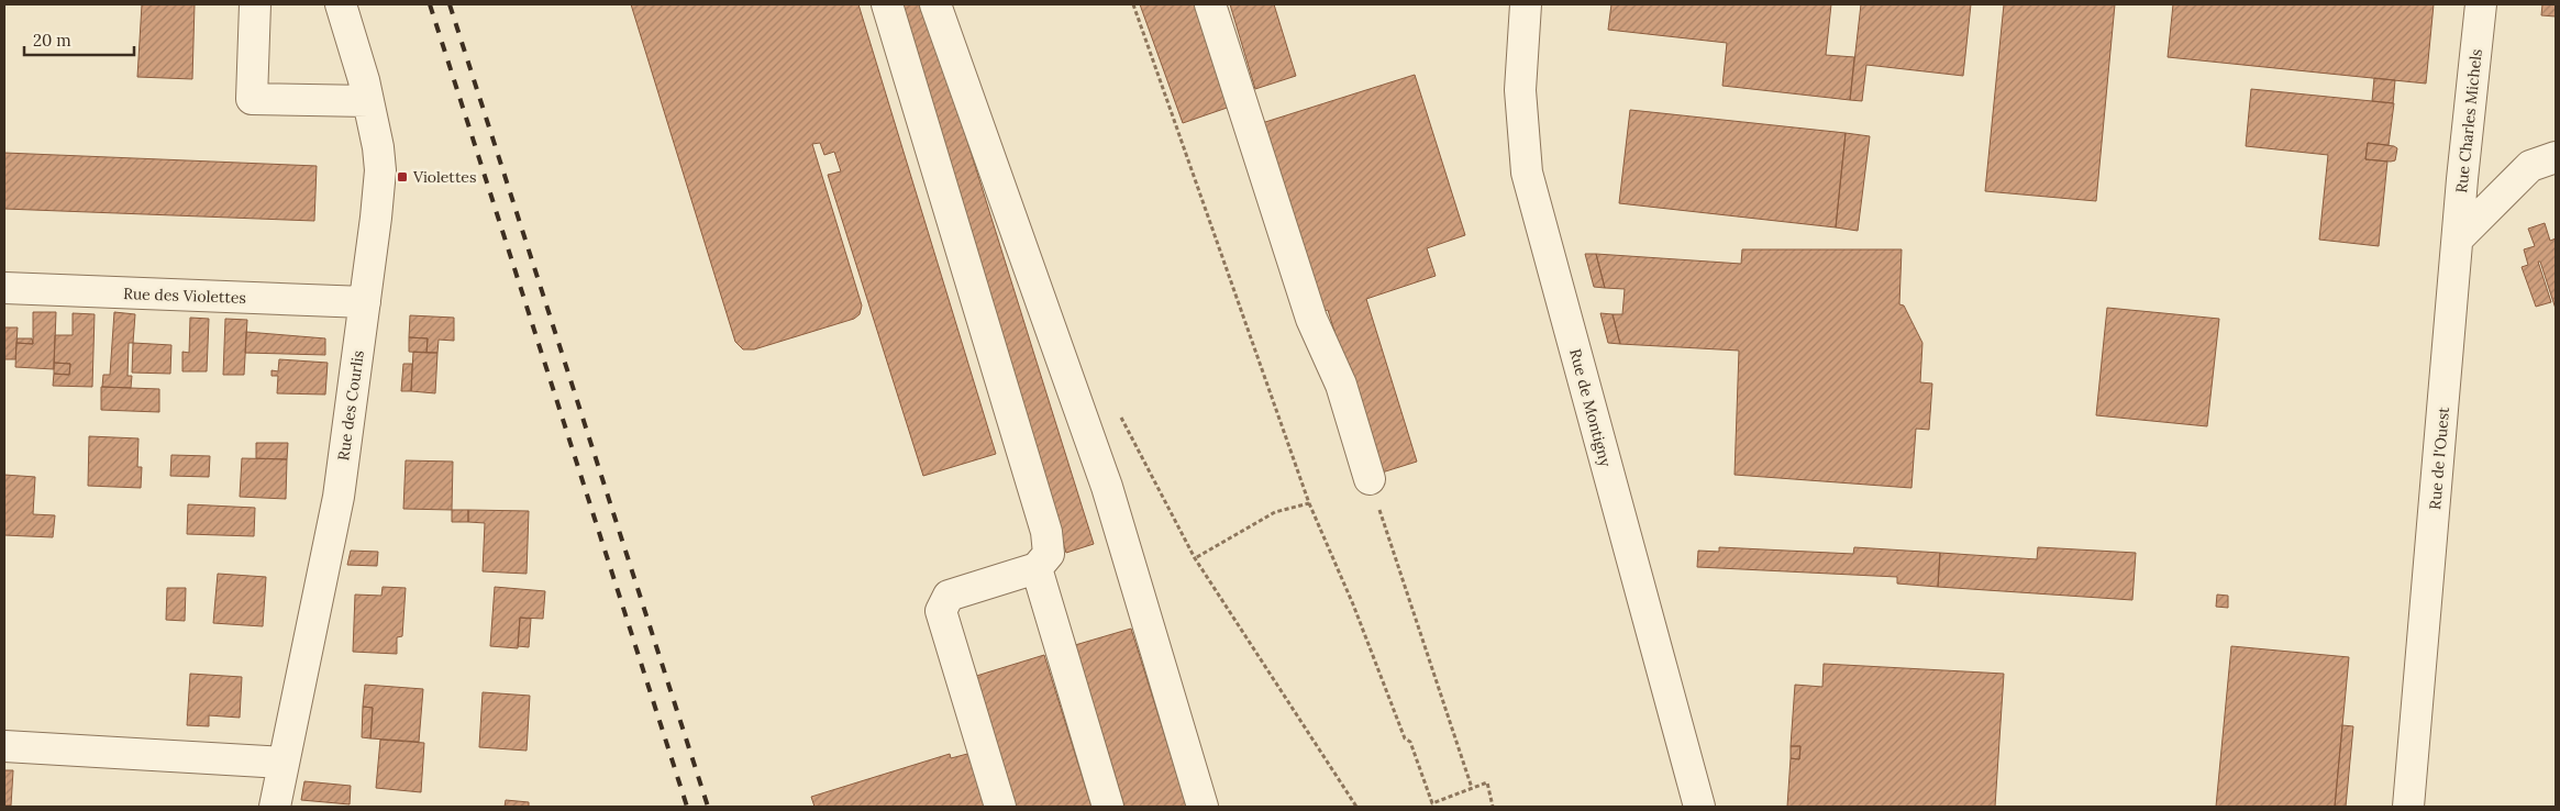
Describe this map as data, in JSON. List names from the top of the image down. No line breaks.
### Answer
{"streets":{"street":["Rue Charles Michels","Rue des Violettes","Rue des Courlis","Rue de Montigny","Rue de l'Ouest"]},"crossings":[["Rue Charles Michels","Rue de l'Ouest"],["Rue des Violettes","Rue des Courlis"]],"places":{"transit":["Violettes"]},"scale_bar":"20 m"}
